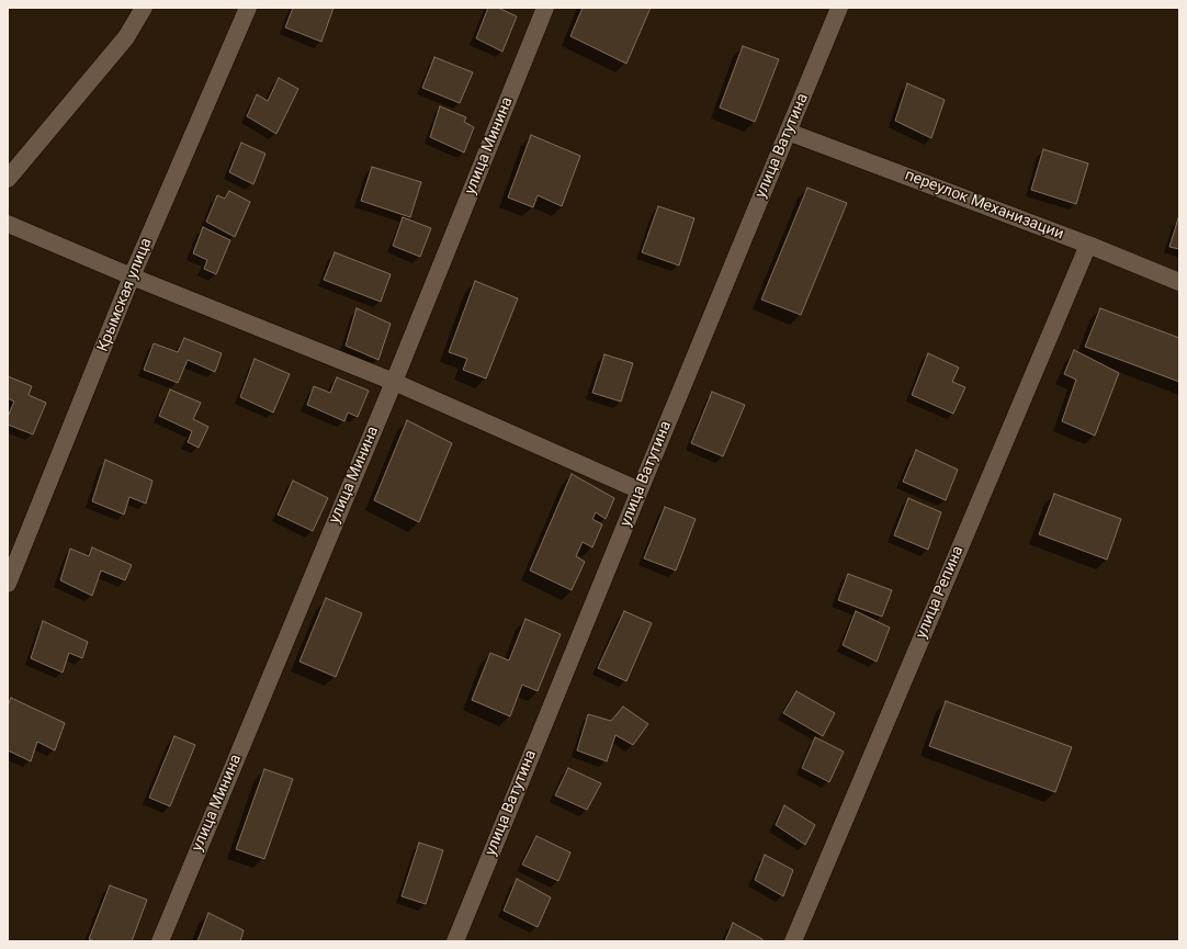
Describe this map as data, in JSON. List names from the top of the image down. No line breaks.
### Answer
{"streets":{"street":["улица Минина","улица Ватутина","переулок Механизации","Крымская улица","улица Репина"]},"crossings":[["улица Ватутина","переулок Механизации"],["переулок Механизации","улица Репина"]]}
